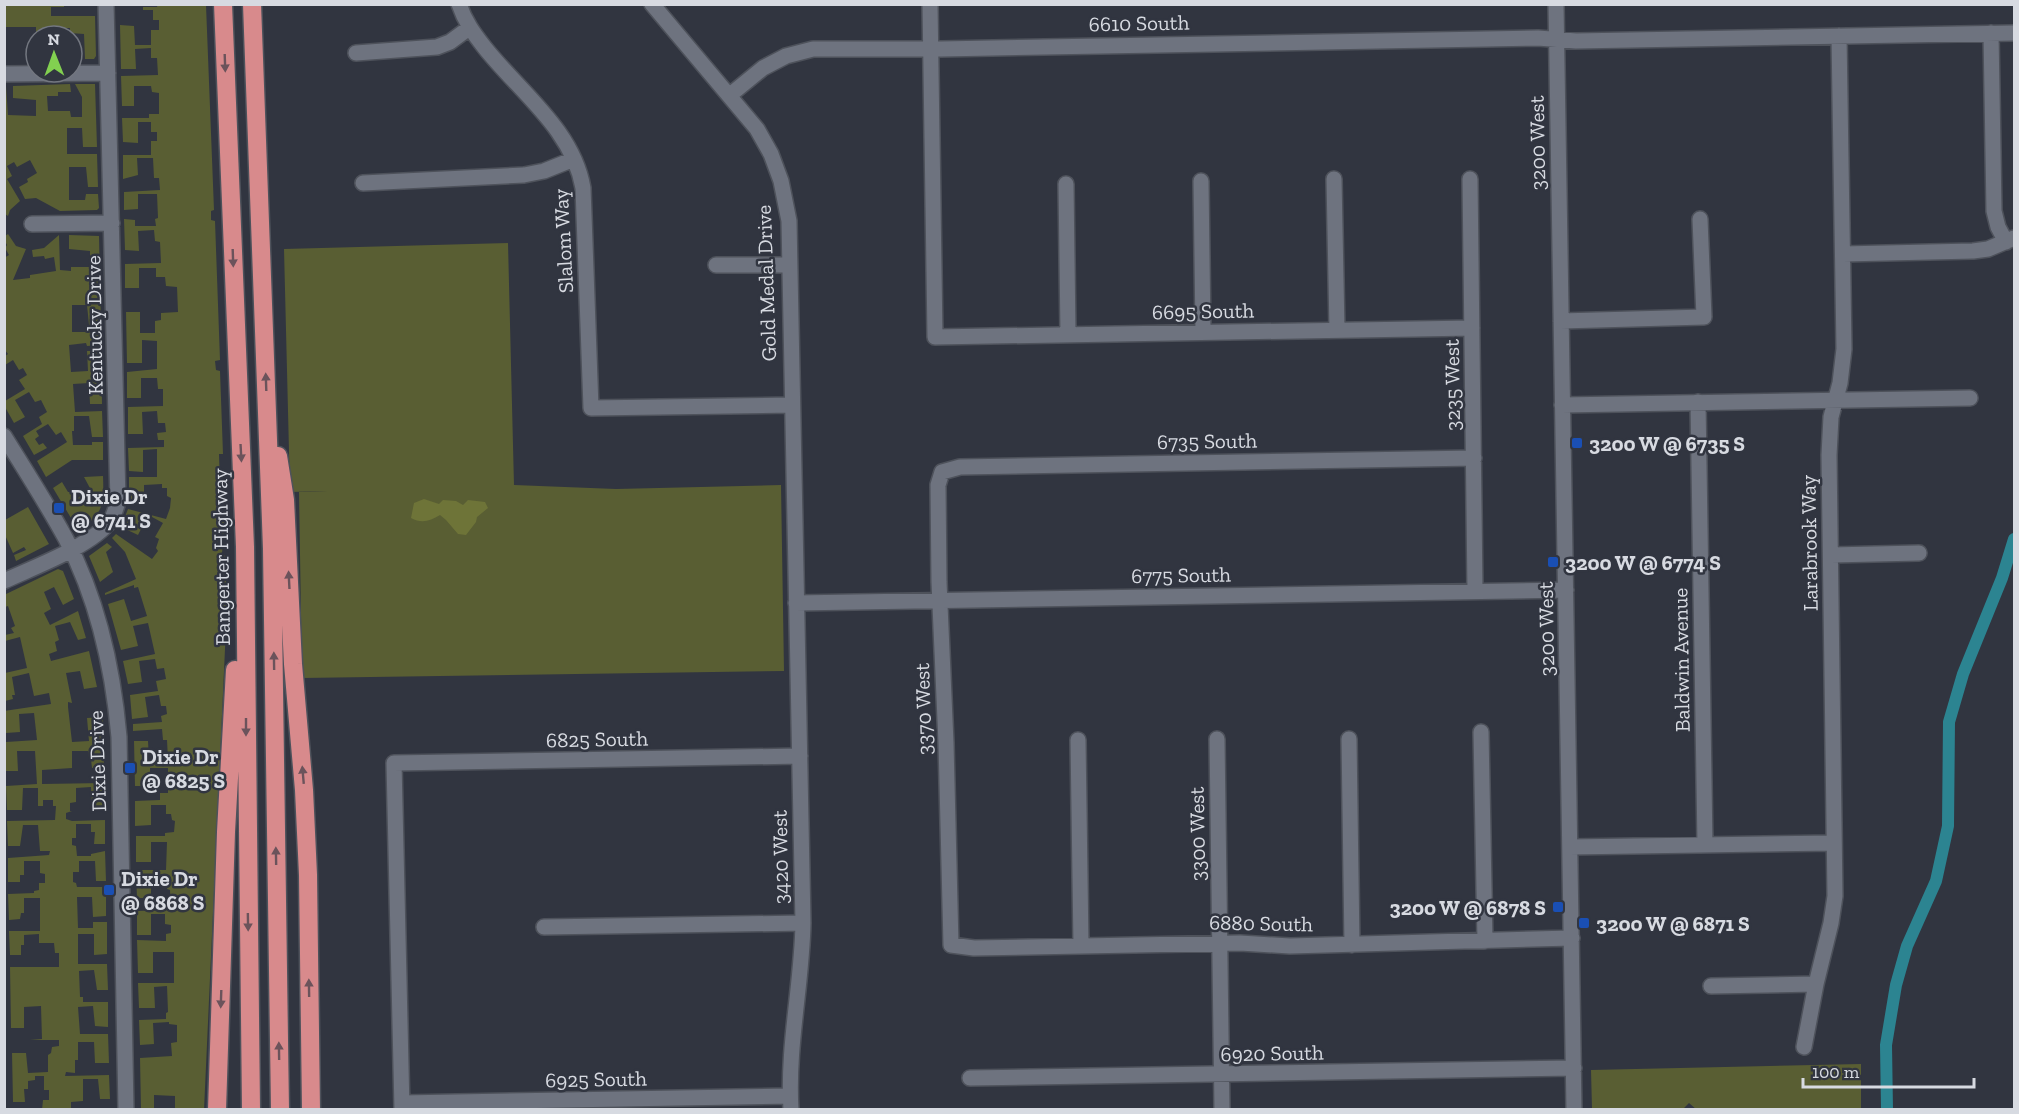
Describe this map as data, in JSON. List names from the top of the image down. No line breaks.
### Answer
{"streets":{"highway":["Bangerter Highway"],"street":["6610 South","3200 West","Slalom Way","Gold Medal Drive","6695 South","Kentucky Drive","3235 West","6735 South","Larabrook Way","6775 South","Baldwin Avenue","3370 West","6825 South","Dixie Drive","3300 West","3420 West","6880 South","6920 South","6925 South"]},"crossings":[["6610 South","3200 West"],["6610 South","Gold Medal Drive"],["6610 South","6695 South"],["6610 South","Larabrook Way"],["3200 West","6775 South"],["3200 West","6880 South"],["3200 West","6920 South"],["Slalom Way","Gold Medal Drive"],["Gold Medal Drive","6775 South"],["Gold Medal Drive","3420 West"],["6695 South","3235 West"],["Kentucky Drive","Dixie Drive"],["3235 West","6735 South"],["3235 West","6775 South"],["6735 South","3370 West"],["6775 South","3370 West"],["6775 South","3420 West"],["3370 West","6880 South"],["6825 South","3420 West"],["6825 South","6925 South"],["3300 West","6880 South"],["3300 West","6920 South"],["3420 West","6925 South"]],"places":{"transit":["3200 W @ 6735 S","Dixie Dr @ 6741 S","3200 W @ 6774 S","Dixie Dr @ 6825 S","Dixie Dr @ 6868 S","3200 W @ 6878 S","3200 W @ 6871 S"]},"scale_bar":"100 m","north":"top"}
